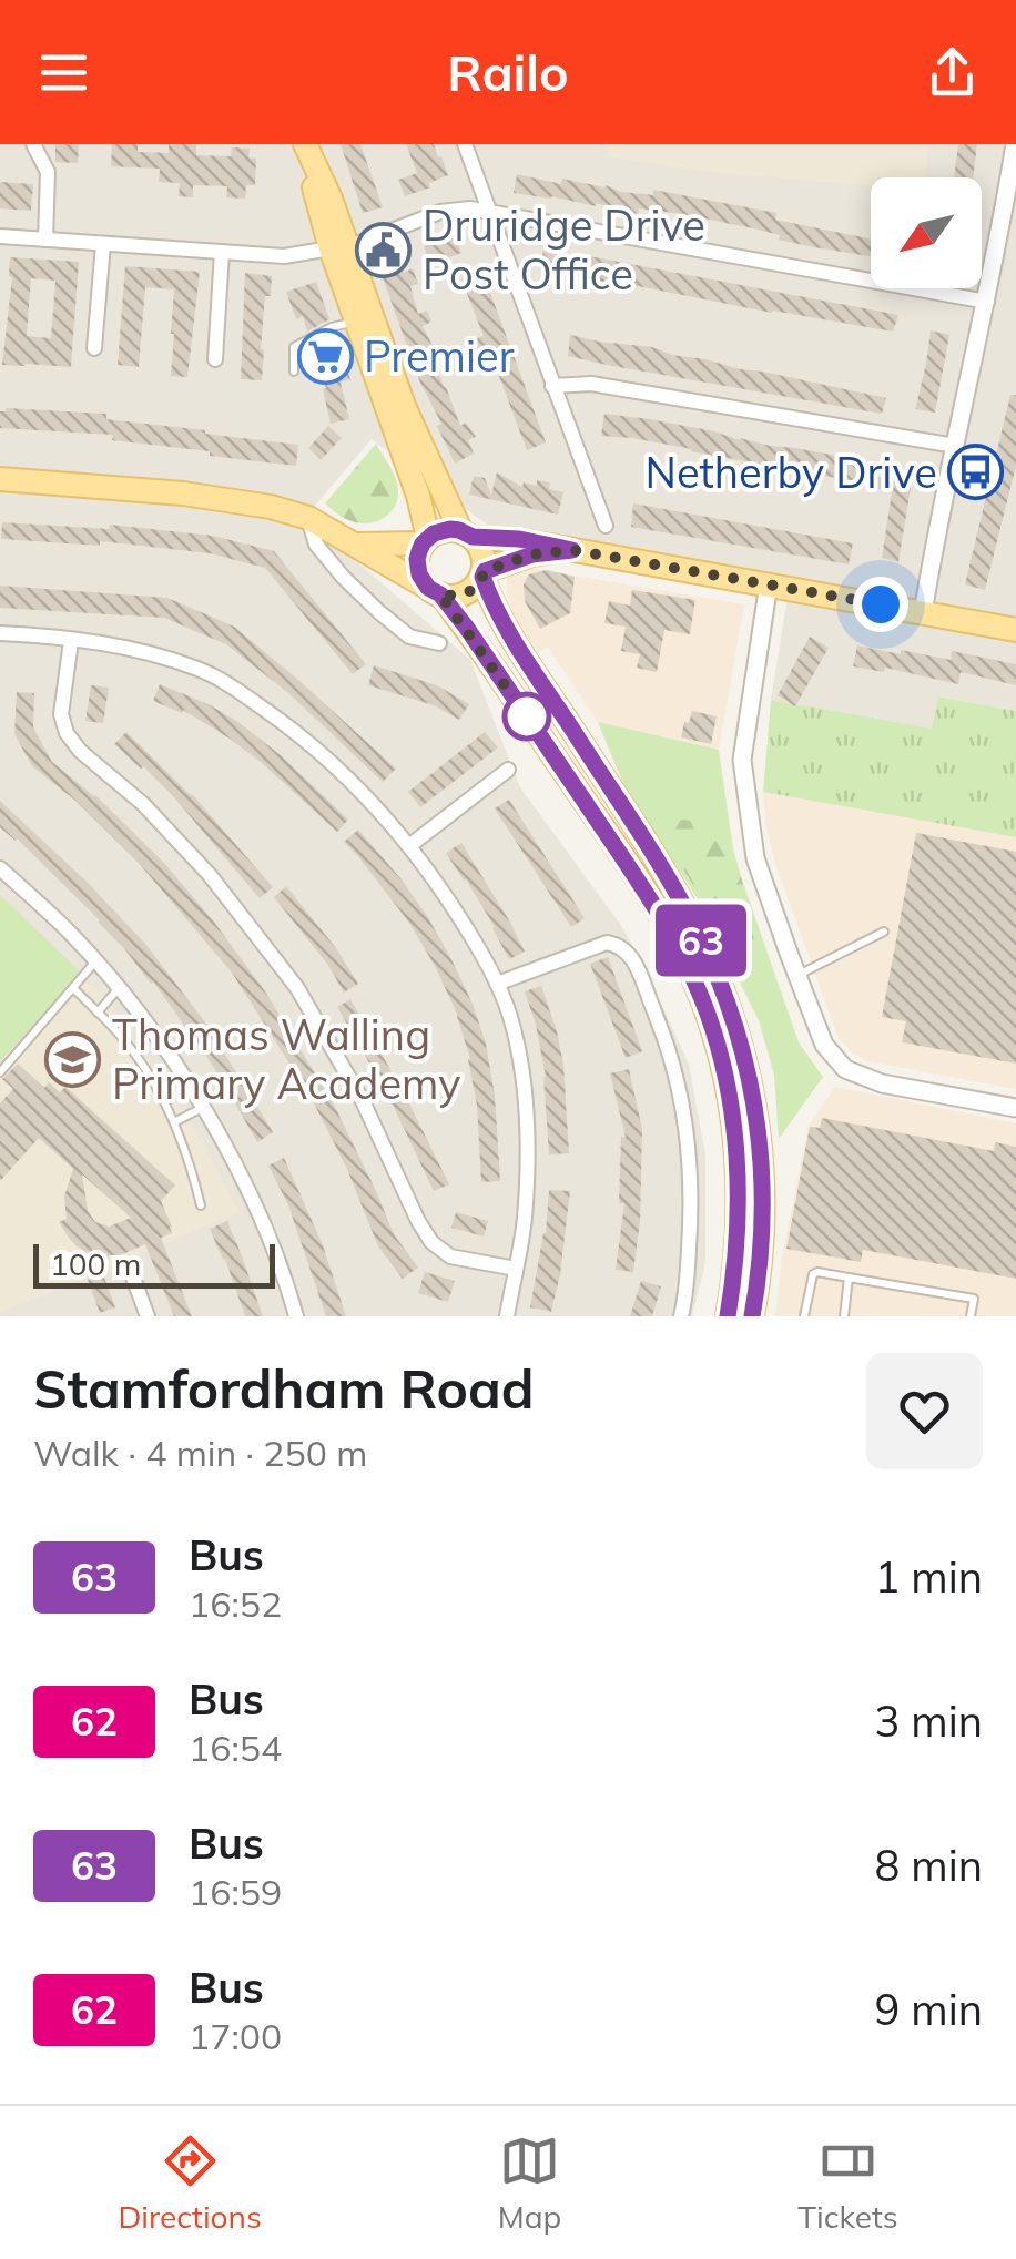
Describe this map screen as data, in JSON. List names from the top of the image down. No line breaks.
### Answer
{"places":{"public building":["Druridge Drive Post Office"],"supermarket":["Premier"],"bus stop":["Netherby Drive"],"school or university":["Thomas Walling Primary Academy"]},"lines":["bus line 63"],"scale_bar":"100 m","north":"bottom left","page":{"header":"Railo","on_map":"63","scale":"100 m","heading":["Stamfordham Road","Walk · 4 min · 250 m"],"list":[{"mark":"63","name":"Bus","note":"16:52","value":"1 min"},{"mark":"62","name":"Bus","note":"16:54","value":"3 min"},{"mark":"63","name":"Bus","note":"16:59","value":"8 min"},{"mark":"62","name":"Bus","note":"17:00","value":"9 min"}],"tabs":["Directions","Map","Tickets"]}}
